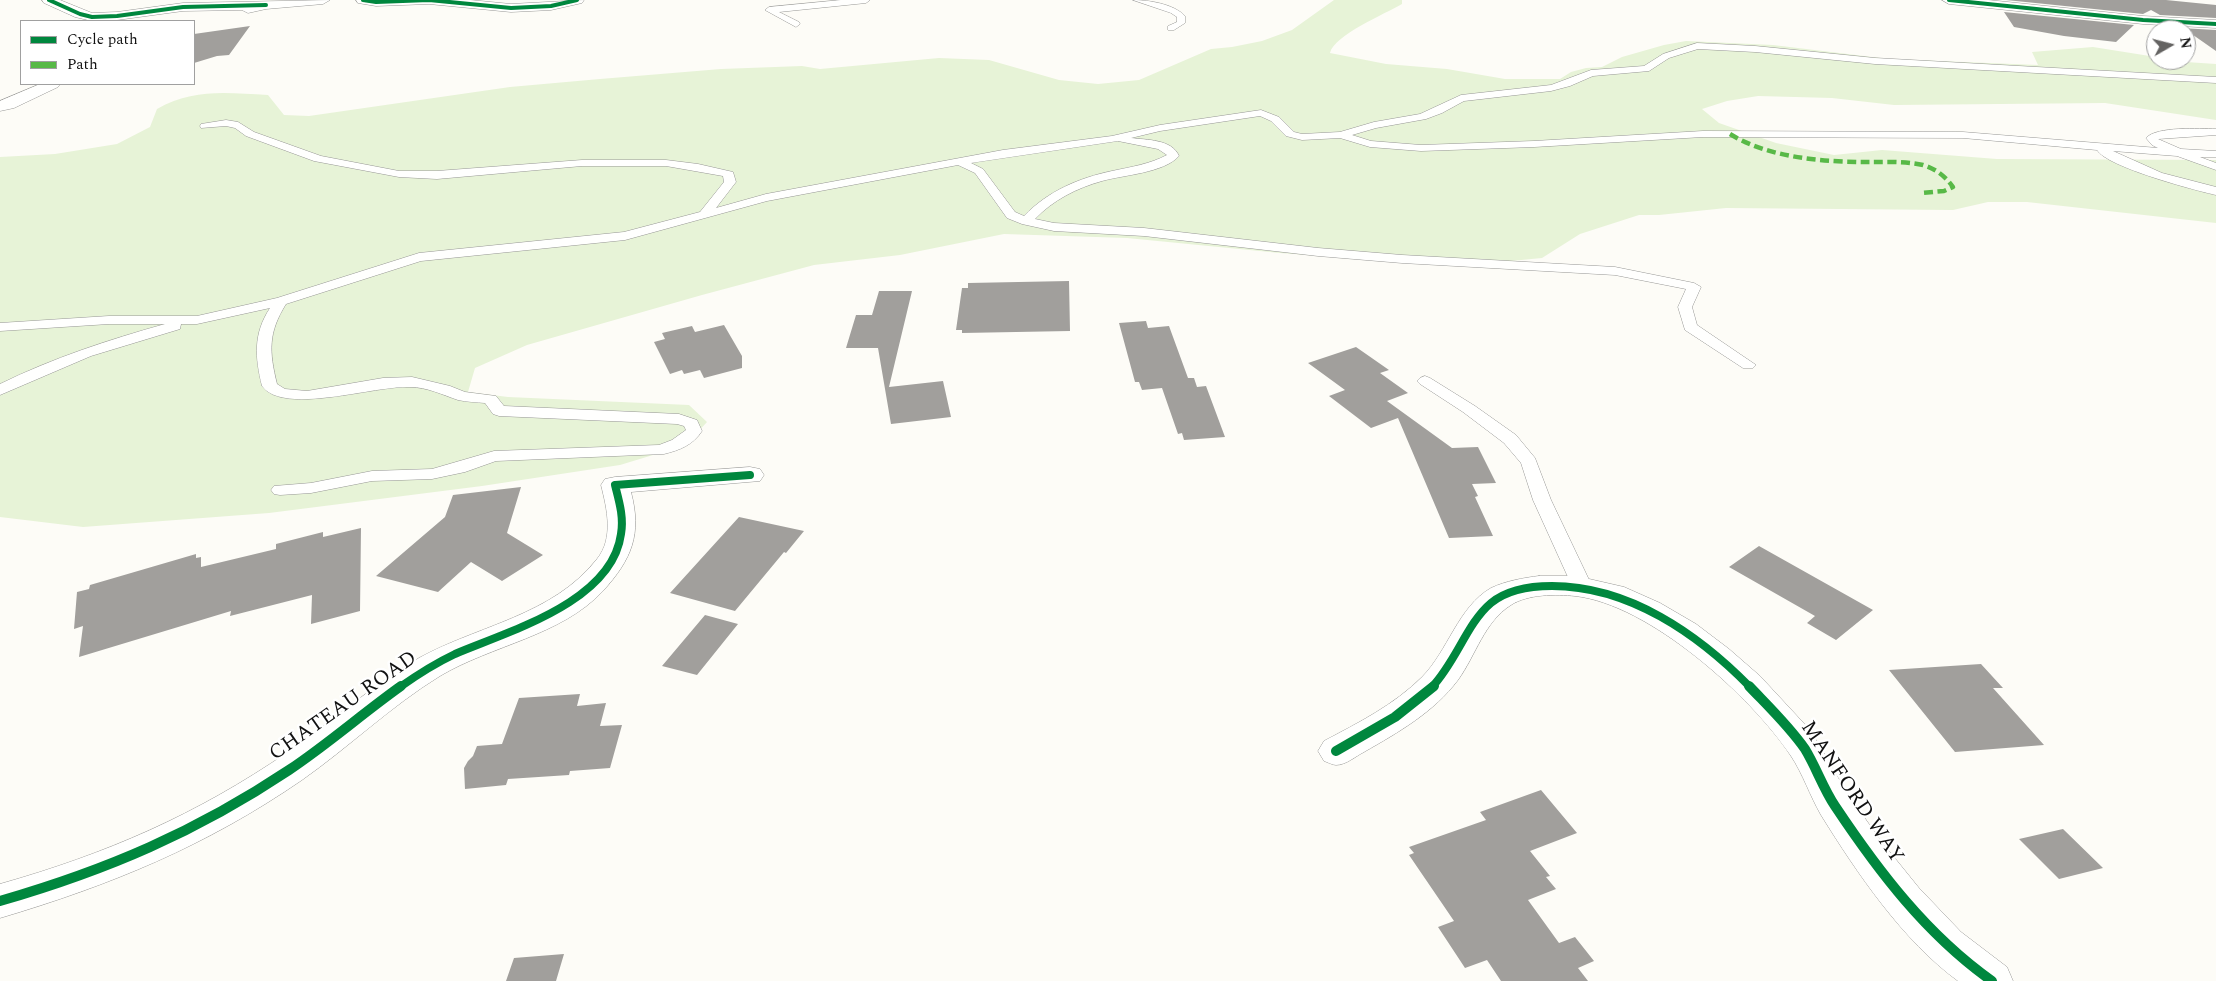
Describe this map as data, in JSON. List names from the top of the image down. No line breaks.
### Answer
{"streets":{"street":["CHATEAU ROAD","MANFORD WAY"]},"legend":["Cycle path","Path"],"north":"right"}
